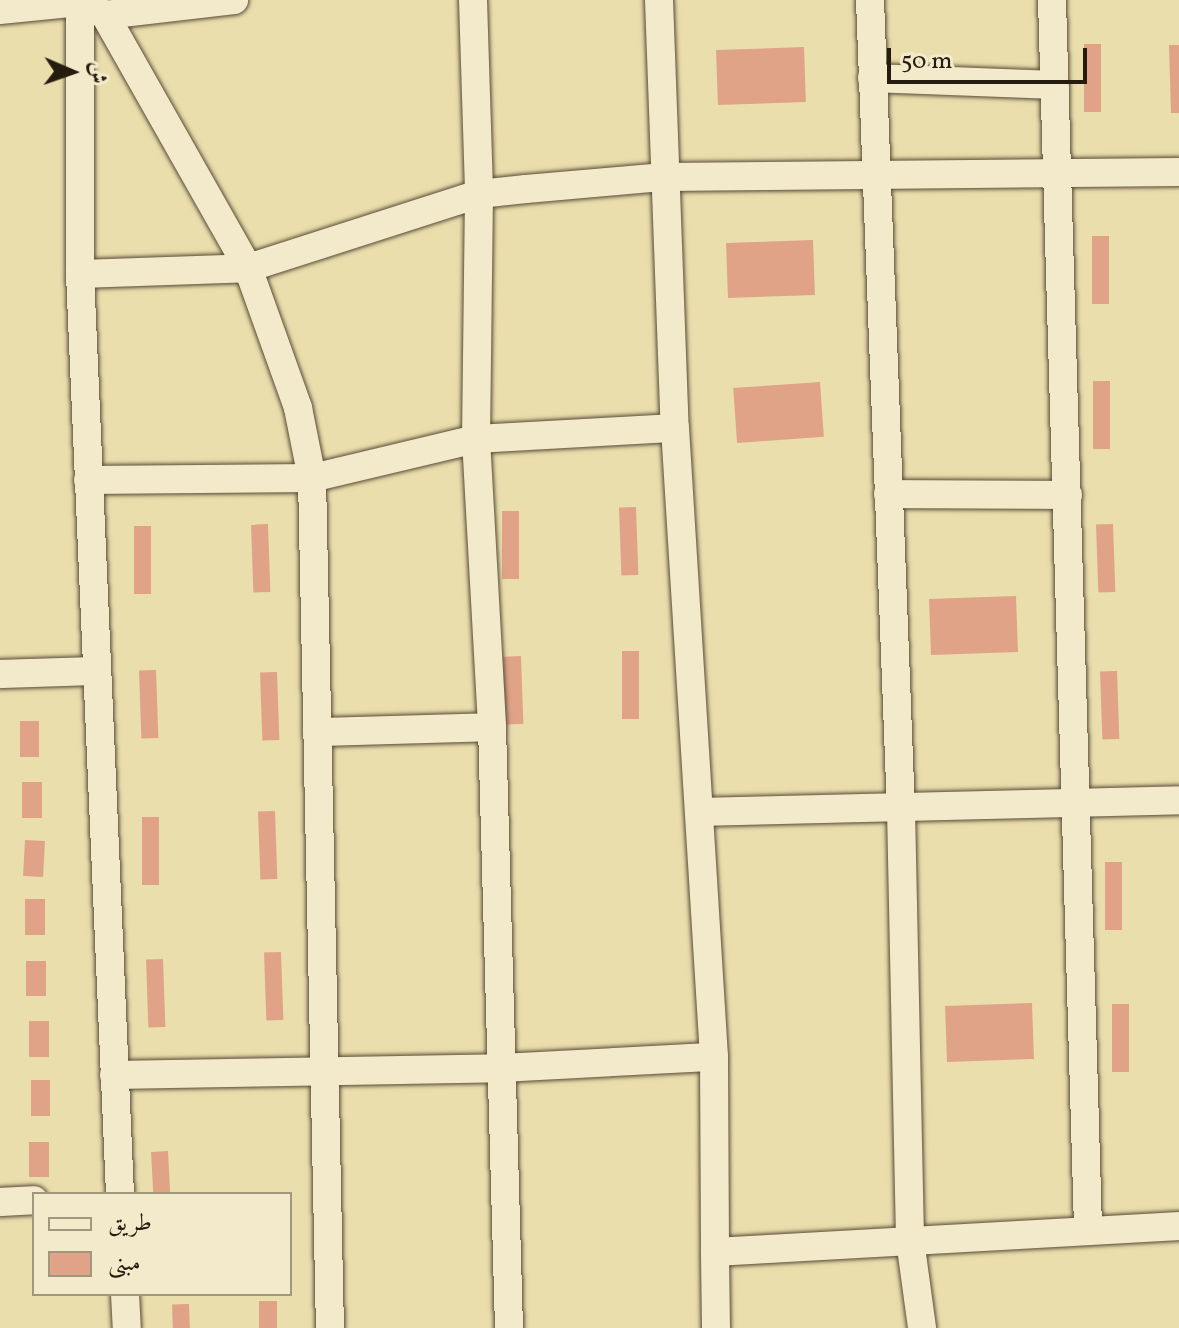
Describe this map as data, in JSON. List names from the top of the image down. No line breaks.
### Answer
{"legend":["طريق","مبنى"],"scale_bar":"50 m","north":"right"}
